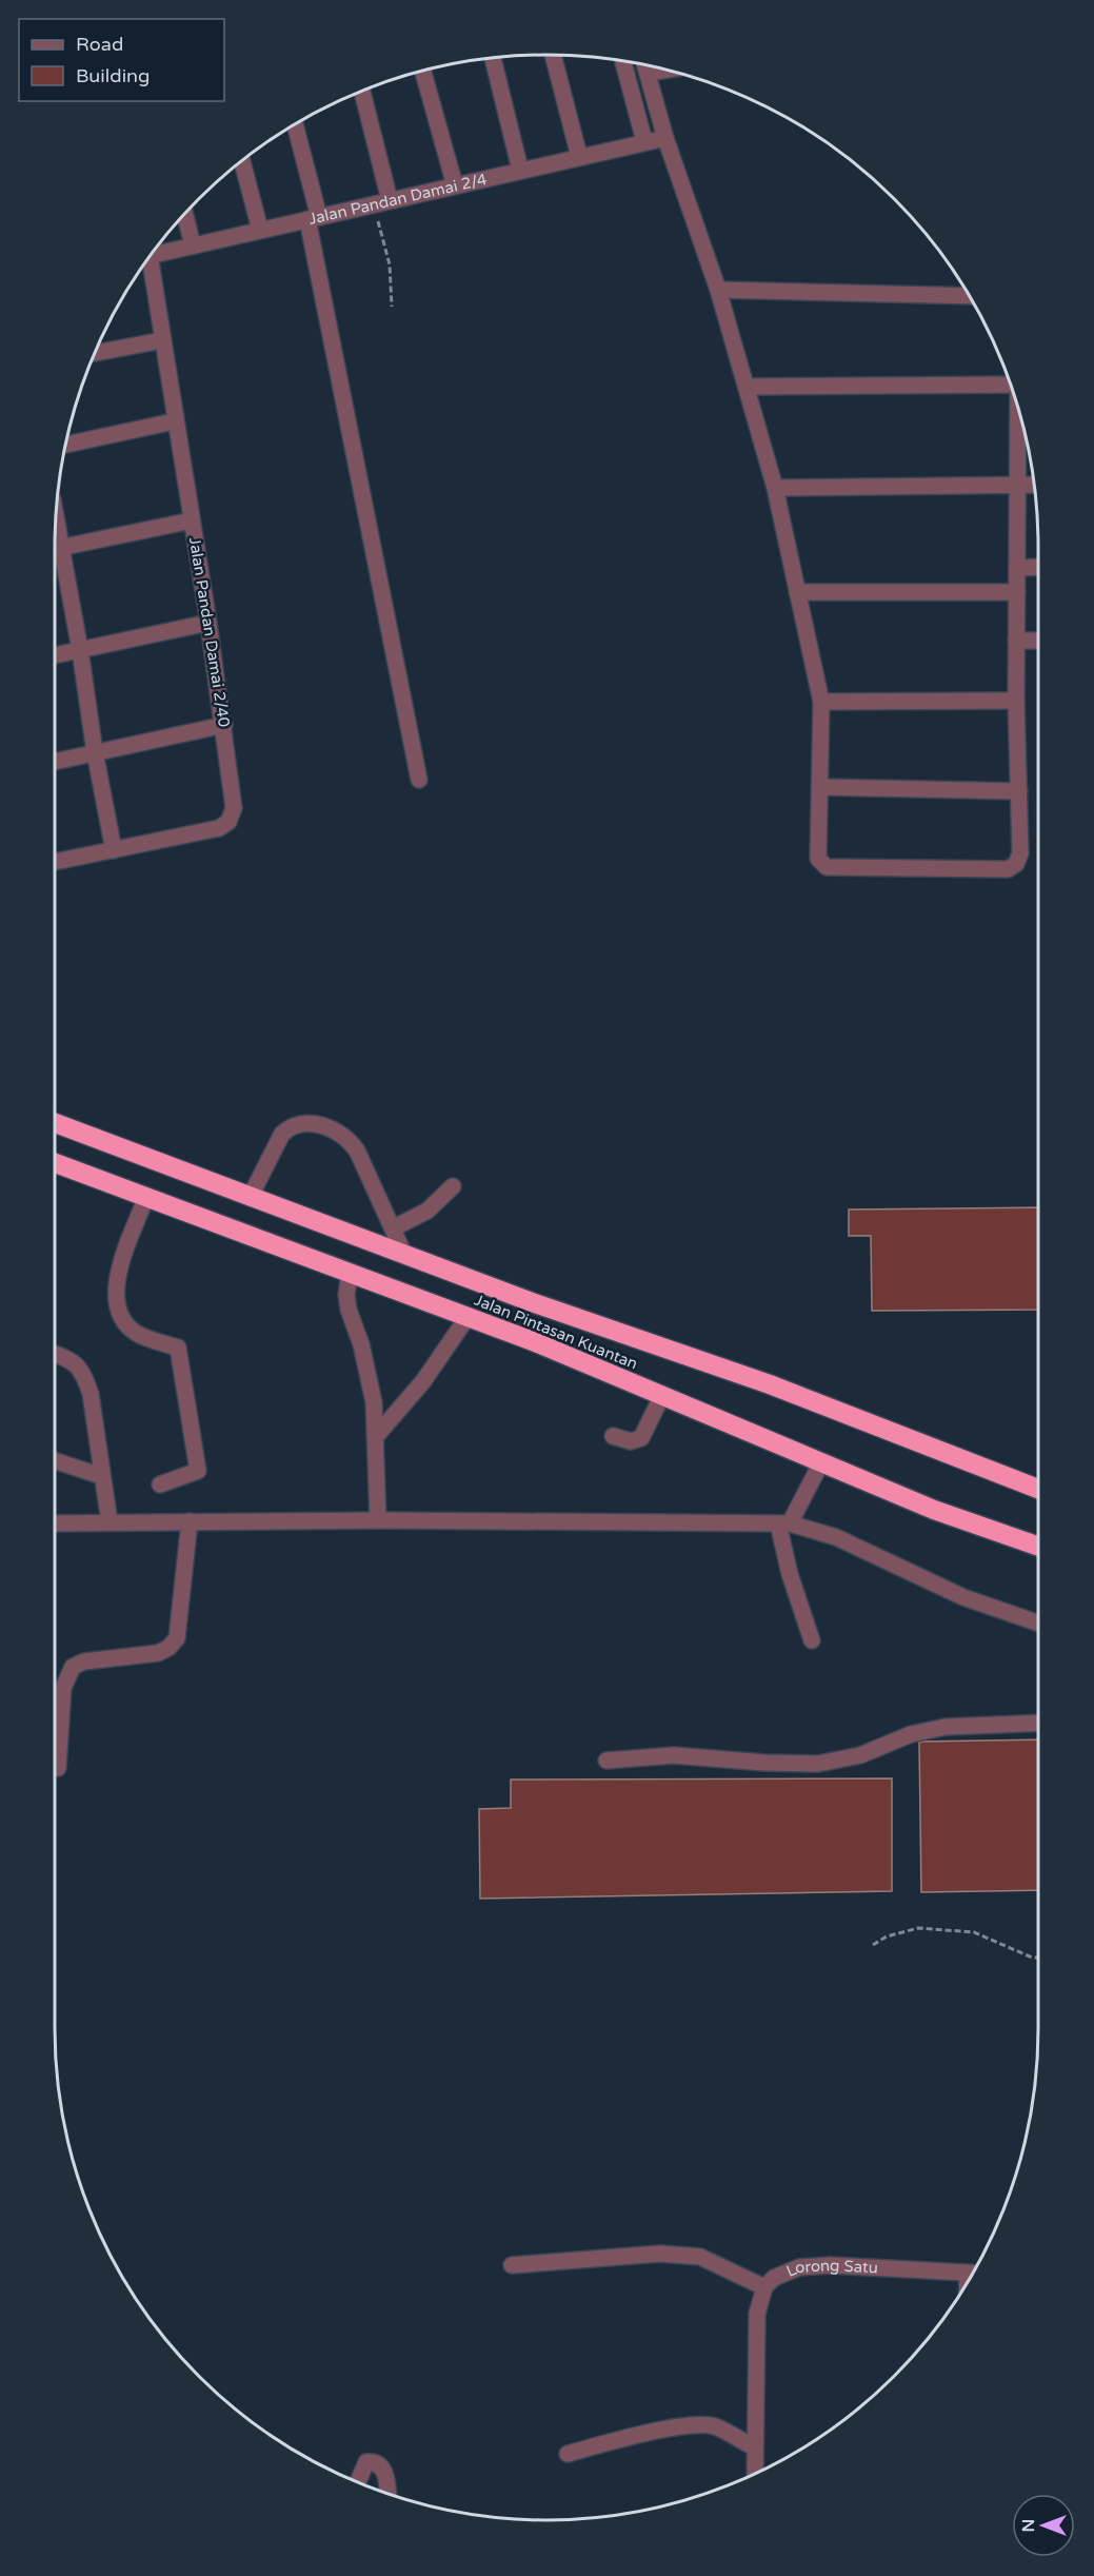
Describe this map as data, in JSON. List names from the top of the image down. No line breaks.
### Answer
{"streets":{"highway":["Jalan Pintasan Kuantan"],"street":["Jalan Pandan Damai 2/4","Jalan Pandan Damai 2/40","Lorong Satu"]},"legend":["Road","Building"],"north":"left"}
